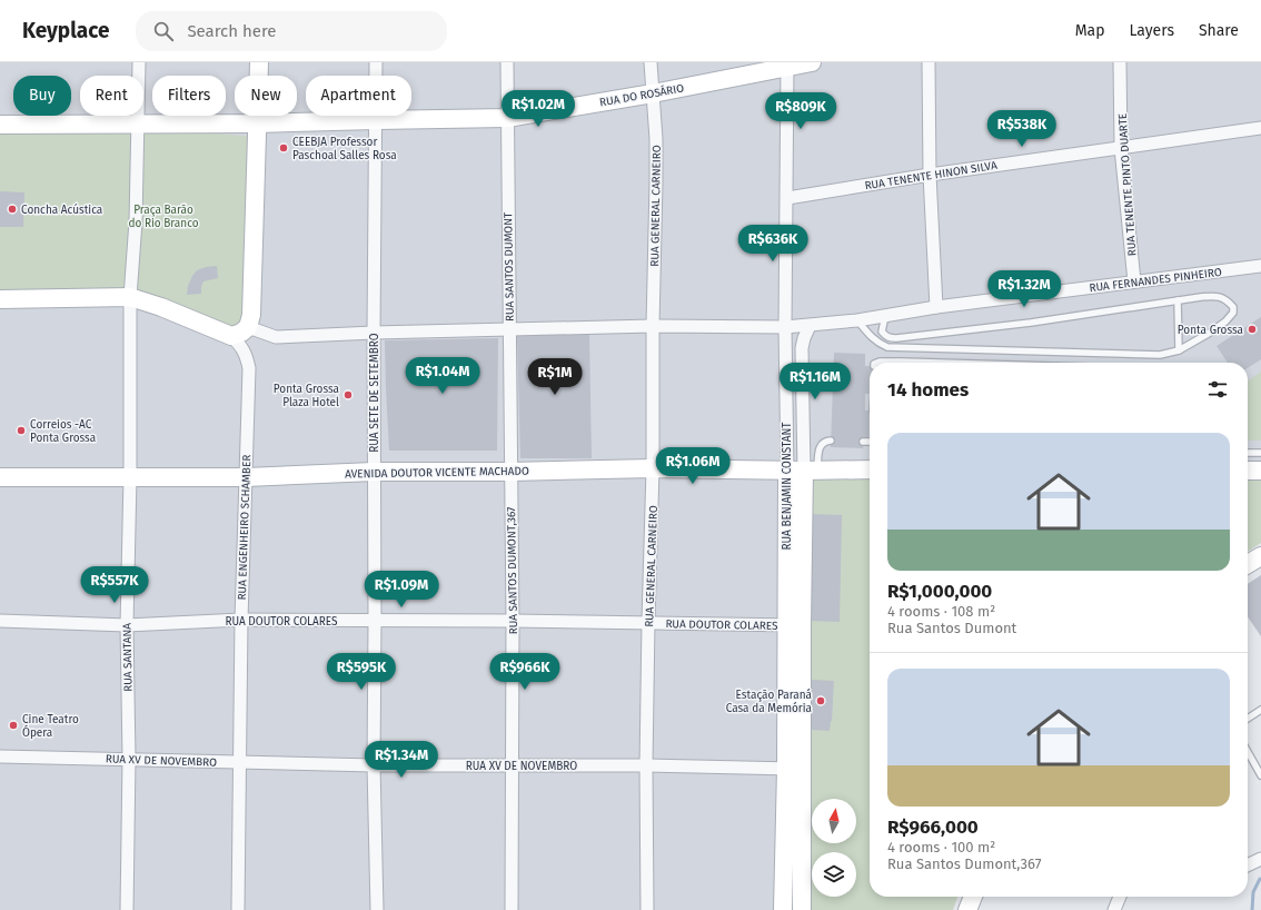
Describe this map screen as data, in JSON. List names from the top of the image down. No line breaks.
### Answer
{"streets":{"main road":["RUA DO ROSÁRIO","AVENIDA DOUTOR VICENTE MACHADO","RUA BENJAMIN CONSTANT"],"street":["RUA TENENTE HINON SILVA","RUA TENENTE PINTO DUARTE","RUA GENERAL CARNEIRO","RUA SANTOS DUMONT","RUA FERNANDES PINHEIRO","RUA SETE DE SETEMBRO","RUA ENGENHEIRO SCHAMBER","RUA SANTOS DUMONT,367","RUA DOUTOR COLARES","RUA SANTANA","RUA XV DE NOVEMBRO"]},"crossings":[["RUA DO ROSÁRIO","RUA GENERAL CARNEIRO"],["RUA DO ROSÁRIO","RUA SANTOS DUMONT"],["RUA DO ROSÁRIO","RUA SETE DE SETEMBRO"],["RUA DO ROSÁRIO","RUA BENJAMIN CONSTANT"],["RUA TENENTE HINON SILVA","RUA TENENTE PINTO DUARTE"],["RUA TENENTE HINON SILVA","RUA BENJAMIN CONSTANT"],["RUA TENENTE PINTO DUARTE","RUA FERNANDES PINHEIRO"],["RUA GENERAL CARNEIRO","RUA FERNANDES PINHEIRO"],["RUA GENERAL CARNEIRO","AVENIDA DOUTOR VICENTE MACHADO"],["RUA GENERAL CARNEIRO","RUA DOUTOR COLARES"],["RUA GENERAL CARNEIRO","RUA XV DE NOVEMBRO"],["RUA SANTOS DUMONT","RUA FERNANDES PINHEIRO"],["RUA SANTOS DUMONT","AVENIDA DOUTOR VICENTE MACHADO"],["RUA SANTOS DUMONT","RUA SANTOS DUMONT,367"],["RUA FERNANDES PINHEIRO","RUA SETE DE SETEMBRO"],["RUA FERNANDES PINHEIRO","RUA BENJAMIN CONSTANT"],["RUA SETE DE SETEMBRO","AVENIDA DOUTOR VICENTE MACHADO"],["RUA SETE DE SETEMBRO","RUA DOUTOR COLARES"],["RUA SETE DE SETEMBRO","RUA XV DE NOVEMBRO"],["AVENIDA DOUTOR VICENTE MACHADO","RUA BENJAMIN CONSTANT"],["AVENIDA DOUTOR VICENTE MACHADO","RUA ENGENHEIRO SCHAMBER"],["AVENIDA DOUTOR VICENTE MACHADO","RUA SANTOS DUMONT,367"],["AVENIDA DOUTOR VICENTE MACHADO","RUA SANTANA"],["RUA BENJAMIN CONSTANT","RUA DOUTOR COLARES"],["RUA BENJAMIN CONSTANT","RUA XV DE NOVEMBRO"],["RUA ENGENHEIRO SCHAMBER","RUA DOUTOR COLARES"],["RUA ENGENHEIRO SCHAMBER","RUA XV DE NOVEMBRO"],["RUA SANTOS DUMONT,367","RUA DOUTOR COLARES"],["RUA SANTOS DUMONT,367","RUA XV DE NOVEMBRO"],["RUA DOUTOR COLARES","RUA SANTANA"],["RUA SANTANA","RUA XV DE NOVEMBRO"]],"parks":["Praça Barão do Rio Branco"],"places":["CEEBJA Professor Paschoal Salles Rosa","Concha Acústica","Ponta Grossa","Ponta Grossa Plaza Hotel","Correios -AC Ponta Grossa","Estação Paraná Casa da Memória","Cine Teatro Ópera"],"north":"top","page":{"header":"Keyplace","search":"Search here","nav":["Map","Layers","Share"],"chip":["Buy","Rent","Filters","New","Apartment"],"price":["R$1.02M","R$809K","R$538K","R$636K","R$1.32M","R$1.04M","R$1M","R$1.16M","R$1.06M","R$557K","R$1.09M","R$595K","R$966K","R$1.34M"],"heading":"14 homes","list":[{"name":"R$1,000,000","note":"4 rooms · 108 m² · Rua Santos Dumont"},{"name":"R$966,000","note":"4 rooms · 100 m² · Rua Santos Dumont,367"}]}}
